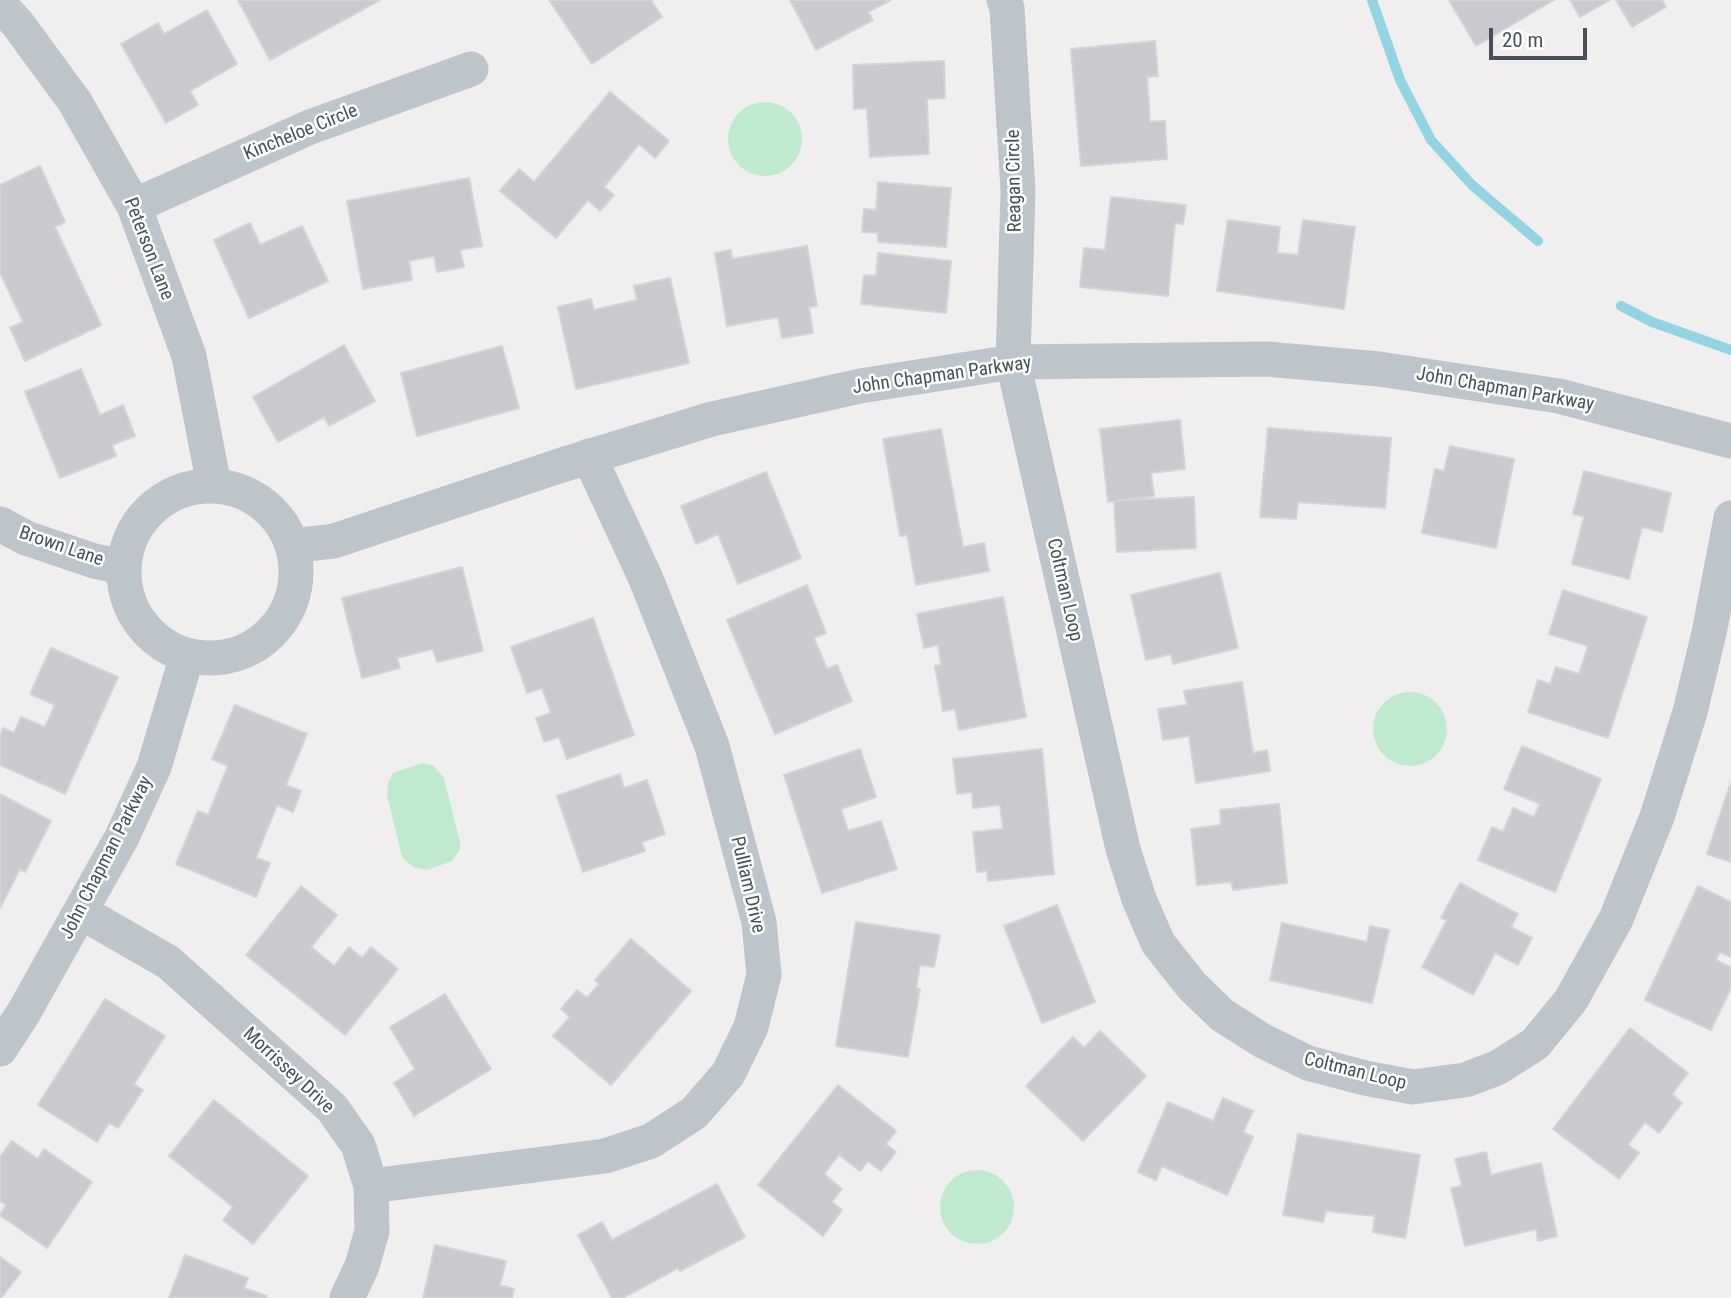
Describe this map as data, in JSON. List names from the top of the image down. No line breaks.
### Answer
{"streets":{"street":["Kincheloe Circle","Reagan Circle","Peterson Lane","John Chapman Parkway","Brown Lane","Coltman Loop","Pulliam Drive","Morrissey Drive"]},"crossings":[["Kincheloe Circle","Peterson Lane"],["Reagan Circle","John Chapman Parkway"],["Reagan Circle","Coltman Loop"],["Peterson Lane","John Chapman Parkway"],["Peterson Lane","Brown Lane"],["John Chapman Parkway","Brown Lane"],["John Chapman Parkway","Coltman Loop"],["John Chapman Parkway","Pulliam Drive"],["John Chapman Parkway","Morrissey Drive"],["Pulliam Drive","Morrissey Drive"]],"scale_bar":"20 m"}
